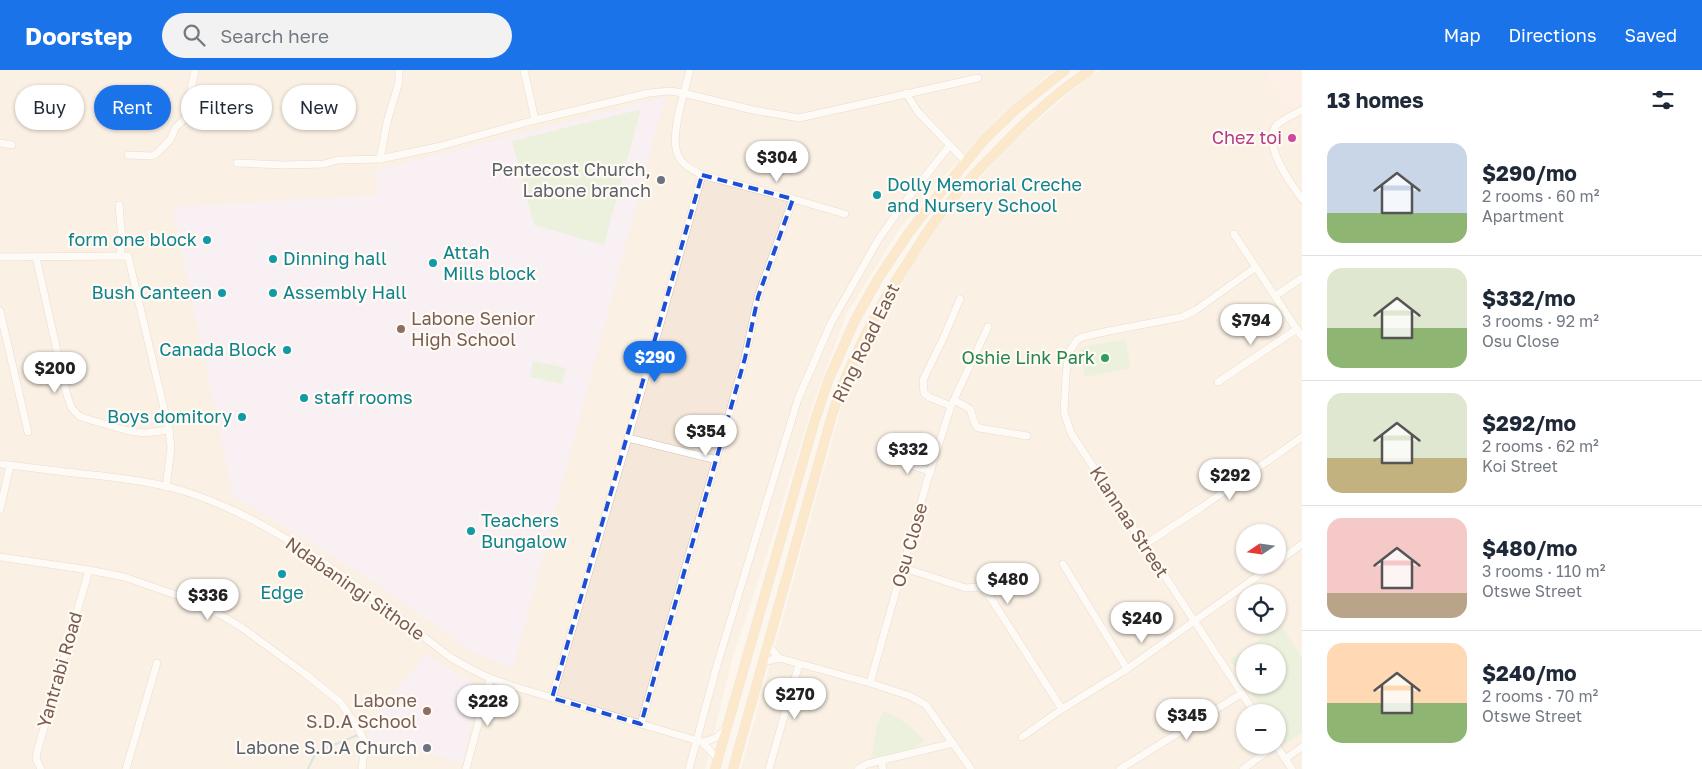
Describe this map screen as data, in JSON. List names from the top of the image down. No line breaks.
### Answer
{"streets":{"main road":["Ring Road East"],"street":["Klannaa Street","Osu Close","Ndabaningi Sithole","Yantrabi Road"]},"places":["Chez toi","Pentecost Church, Labone branch","Dolly Memorial Creche and Nursery School","form one block","Dinning hall","Attah Mills block","Bush Canteen","Assembly Hall","Labone Senior High School","Canada Block","Oshie Link Park","staff rooms","Boys domitory","Teachers Bungalow","Edge","Labone S.D.A School","Labone S.D.A Church"],"north":"left","page":{"header":"Doorstep","search":"Search here","nav":["Map","Directions","Saved"],"heading":"13 homes","chip":["Buy","Rent","Filters","New"],"list":[{"name":"$290/mo","note":"2 rooms · 60 m² · Apartment"},{"name":"$332/mo","note":"3 rooms · 92 m² · Osu Close"},{"name":"$292/mo","note":"2 rooms · 62 m² · Koi Street"},{"name":"$480/mo","note":"3 rooms · 110 m² · Otswe Street"},{"name":"$240/mo","note":"2 rooms · 70 m² · Otswe Street"}],"price":["$304","$794","$290","$200","$354","$332","$292","$480","$336","$240","$270","$228","$345"],"map_buttons":["+","−"]}}
